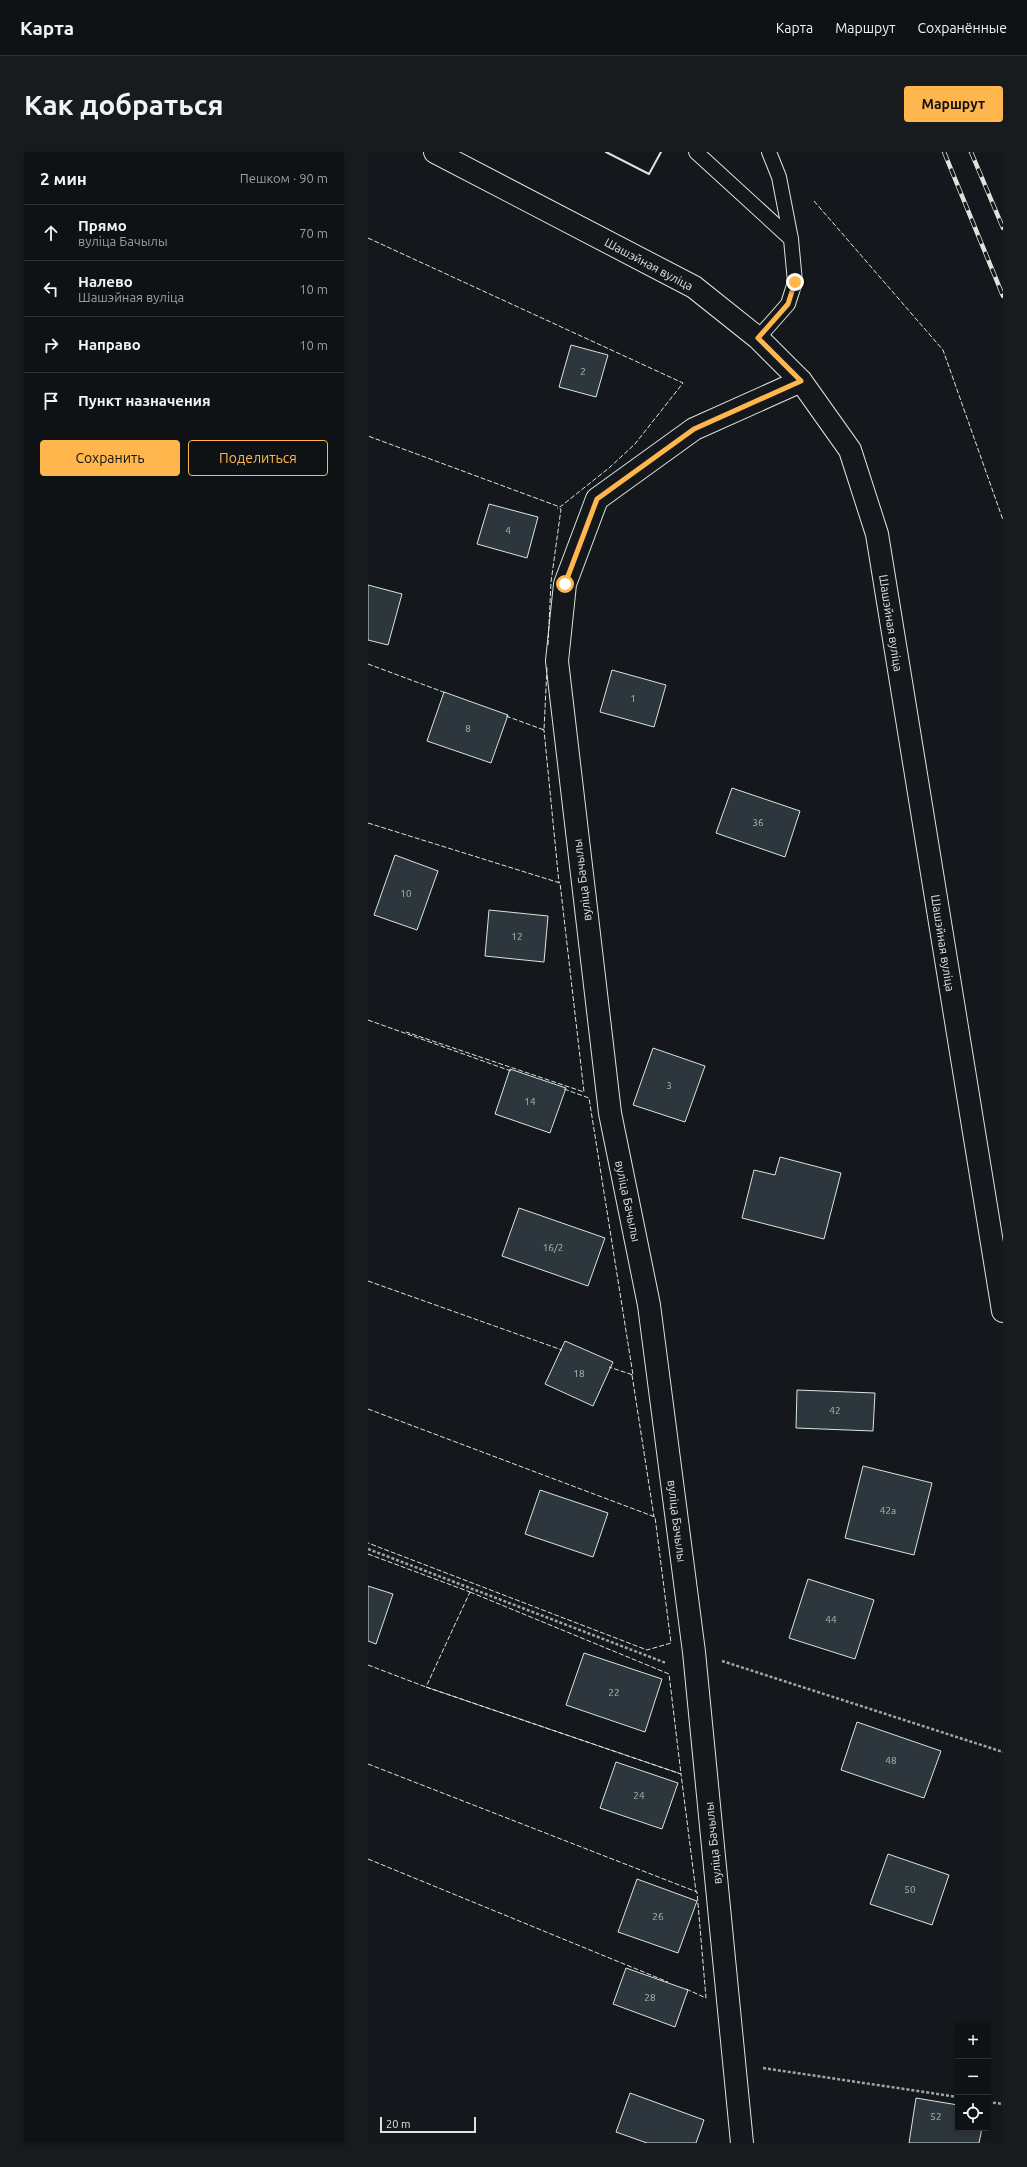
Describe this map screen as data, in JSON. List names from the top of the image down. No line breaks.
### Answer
{"streets":{"street":["Шашэйная вуліца","вуліца Бачылы"]},"crossings":[["Шашэйная вуліца","вуліца Бачылы"]],"house_numbers":["2","4","1","8","36","10","12","3","14","16/2","18","42","42а","44","22","48","24","50","26","28","52"],"scale_bar":"20 m","page":{"header":"Карта","nav":["Карта","Маршрут","Сохранённые"],"buttons":["Маршрут",["Сохранить","Поделиться"]],"title":"Как добраться","heading":["2 мин","Пешком · 90 m"],"list":[["Прямо","вуліца Бачылы","70 m"],["Налево","Шашэйная вуліца","10 m"],["Направо","10 m"],"Пункт назначения"],"map_buttons":["+","−"],"scale":"20 m"}}
